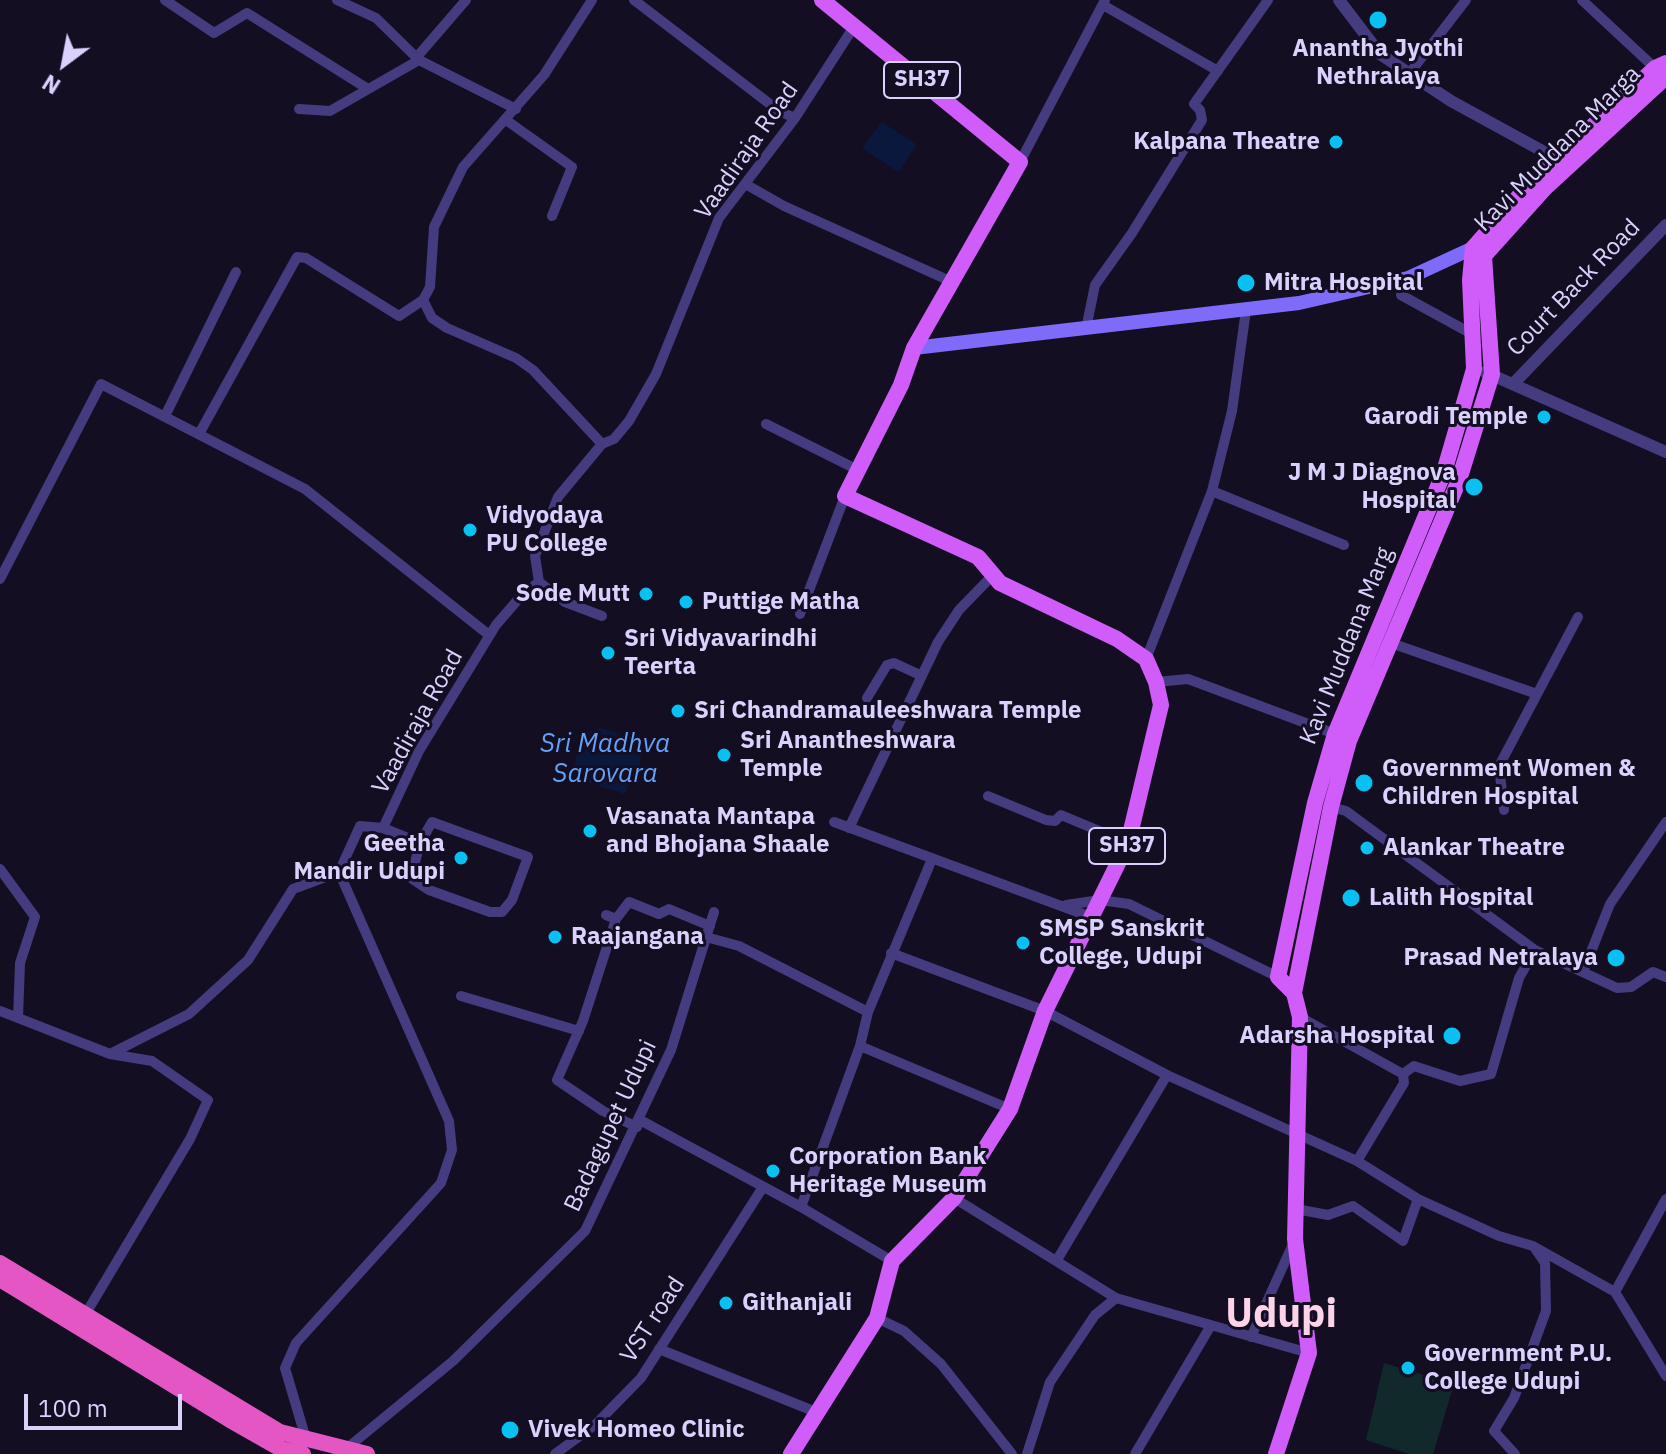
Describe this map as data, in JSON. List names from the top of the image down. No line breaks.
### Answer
{"streets":{"main road":["SH37","Kavi Muddana Marga","Kavi Muddana Marg"],"street":["Vaadiraja Road","Court Back Road","Badagupet Udupi","VST road"]},"crossings":[["SH37","Vaadiraja Road"],["Kavi Muddana Marga","Kavi Muddana Marg"]],"districts":["Udupi"],"water":["Sri Madhva Sarovara"],"places":["Anantha Jyothi Nethralaya","Kalpana Theatre","Mitra Hospital","Garodi Temple","J M J Diagnova Hospital","Vidyodaya PU College","Sode Mutt","Puttige Matha","Sri Vidyavarindhi Teerta","Sri Chandramauleeshwara Temple","Sri Anantheshwara Temple","Government Women & Children Hospital","Vasanata Mantapa and Bhojana Shaale","Alankar Theatre","Geetha Mandir Udupi","Lalith Hospital","Raajangana","SMSP Sanskrit College, Udupi","Prasad Netralaya","Adarsha Hospital","Corporation Bank Heritage Museum","Githanjali","Government P.U. College Udupi","Vivek Homeo Clinic"],"scale_bar":"100 m","north":"bottom left"}
